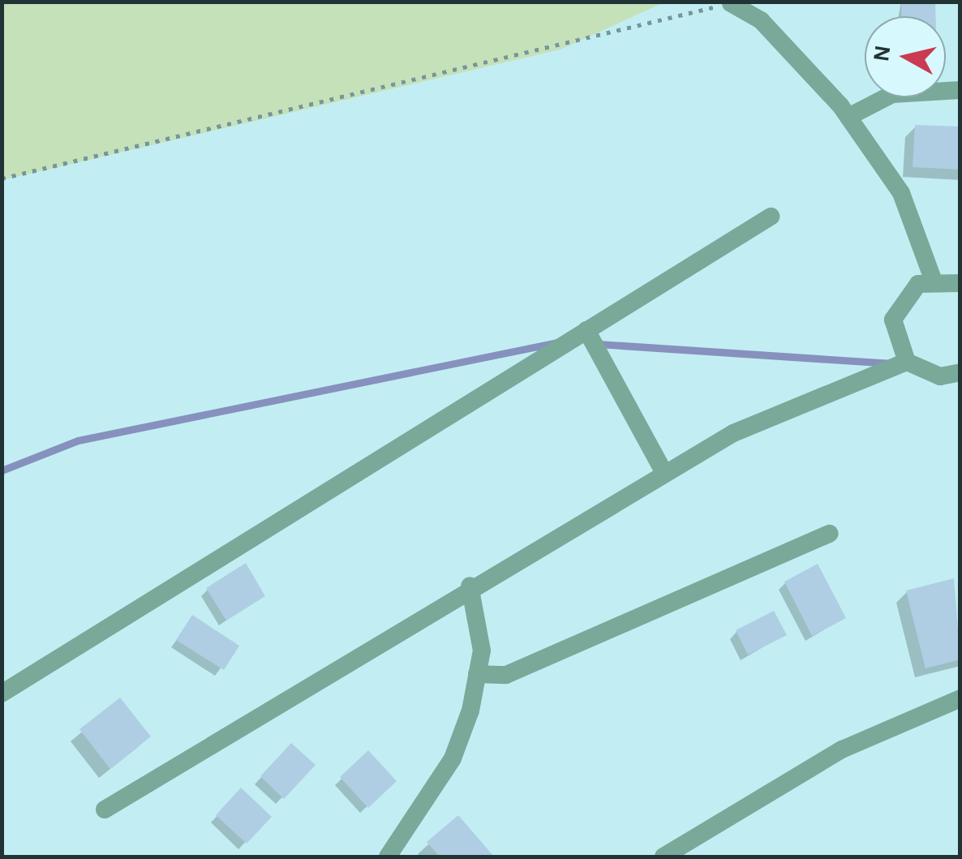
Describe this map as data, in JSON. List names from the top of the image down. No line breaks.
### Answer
{"north":"left"}
